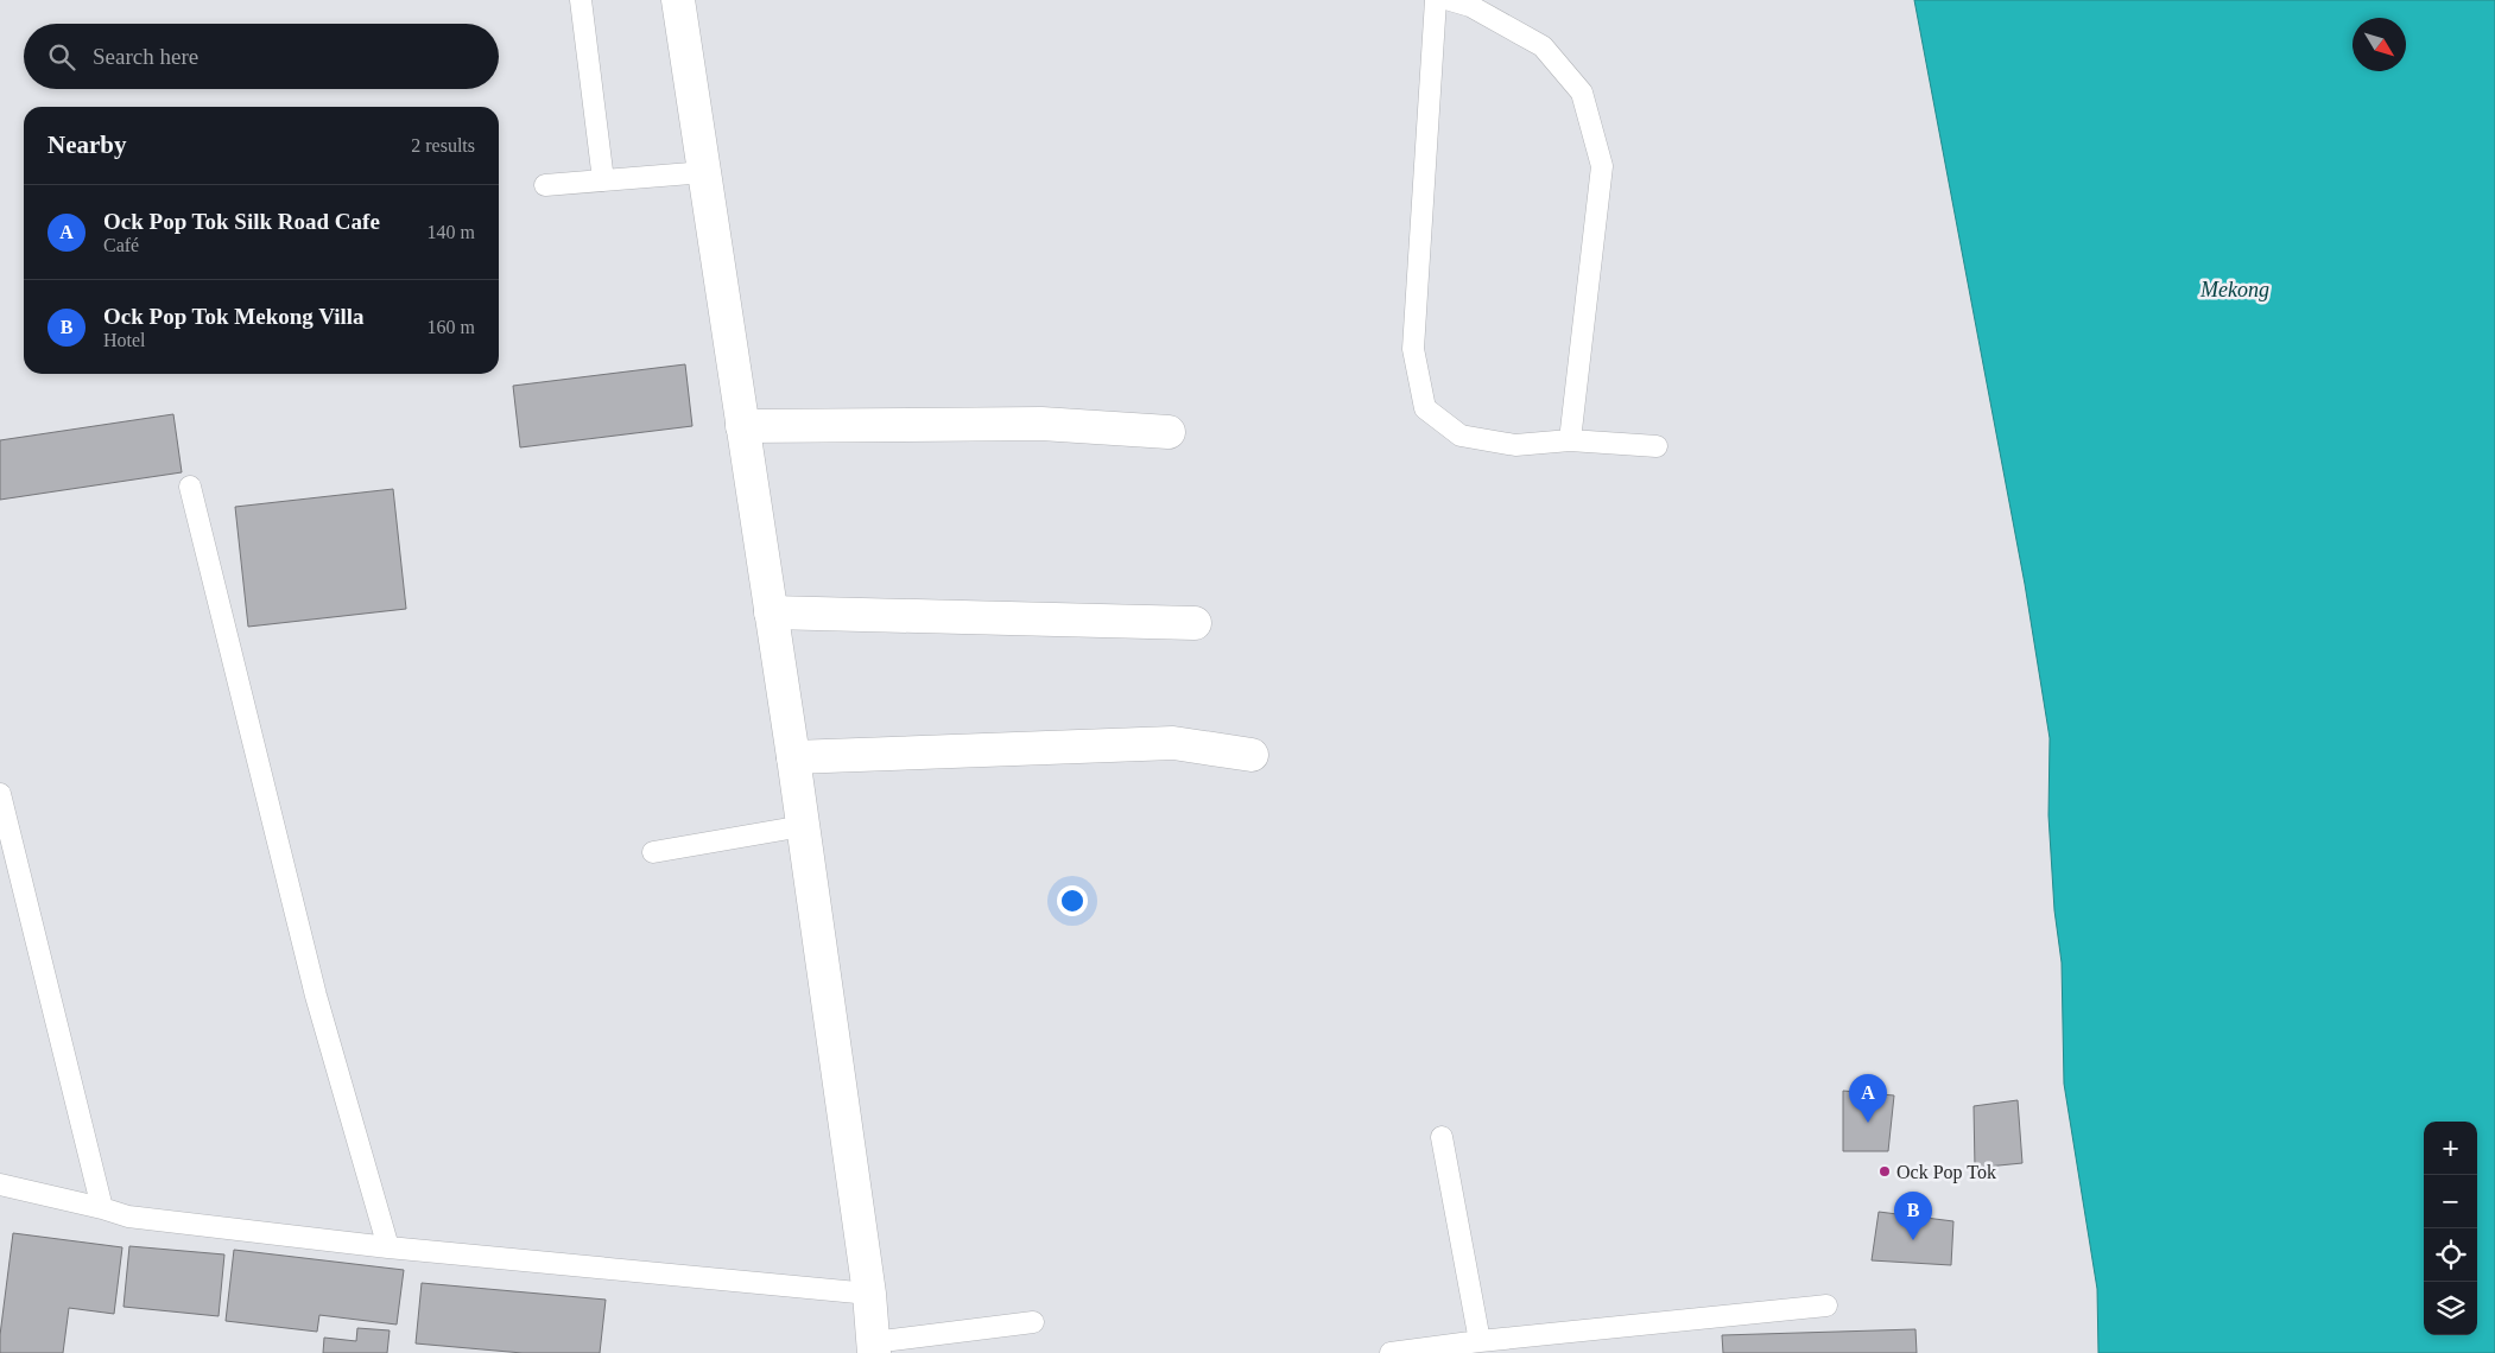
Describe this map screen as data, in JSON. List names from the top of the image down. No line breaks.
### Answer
{"water":["Mekong"],"places":["Ock Pop Tok"],"north":"bottom right","page":{"search":"Search here","heading":["Nearby","2 results"],"list":[{"mark":"A","name":"Ock Pop Tok Silk Road Cafe","note":"Café","value":"140 m"},{"mark":"B","name":"Ock Pop Tok Mekong Villa","note":"Hotel","value":"160 m"}],"pins":["A","B"],"map_buttons":["+","−"]}}
